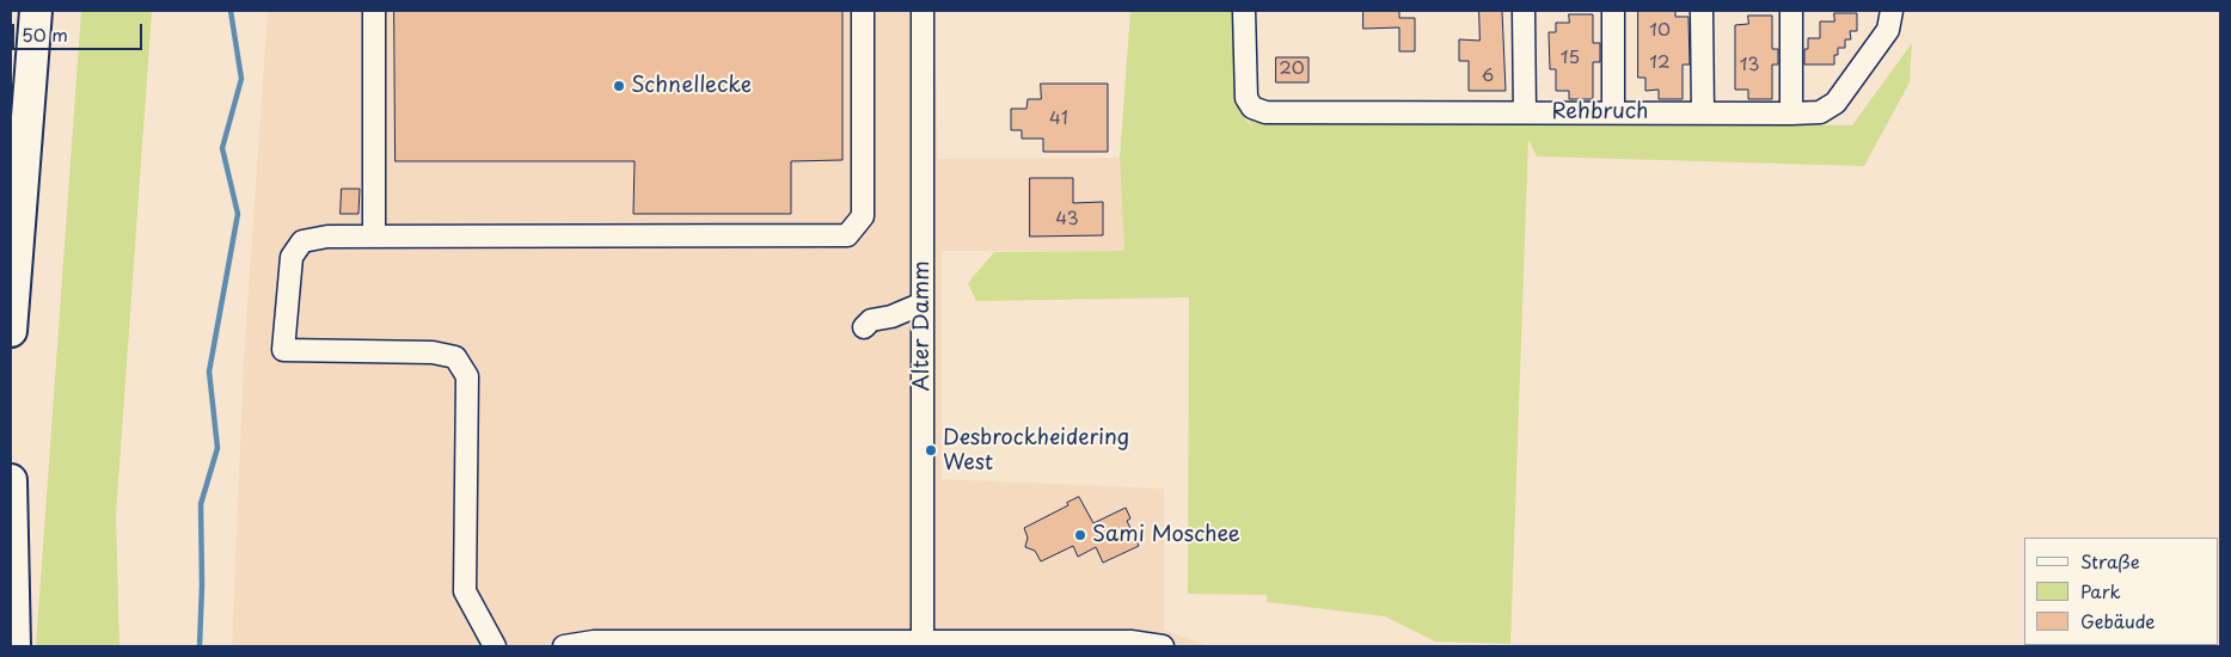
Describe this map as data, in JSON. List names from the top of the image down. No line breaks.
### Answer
{"streets":{"street":["Rehbruch","Alter Damm"]},"places":["Schnellecke","Desbrockheidering West","Sami Moschee"],"house_numbers":["10","15","12","13","20","6","41","43"],"legend":["Straße","Park","Gebäude"],"scale_bar":"50 m"}
